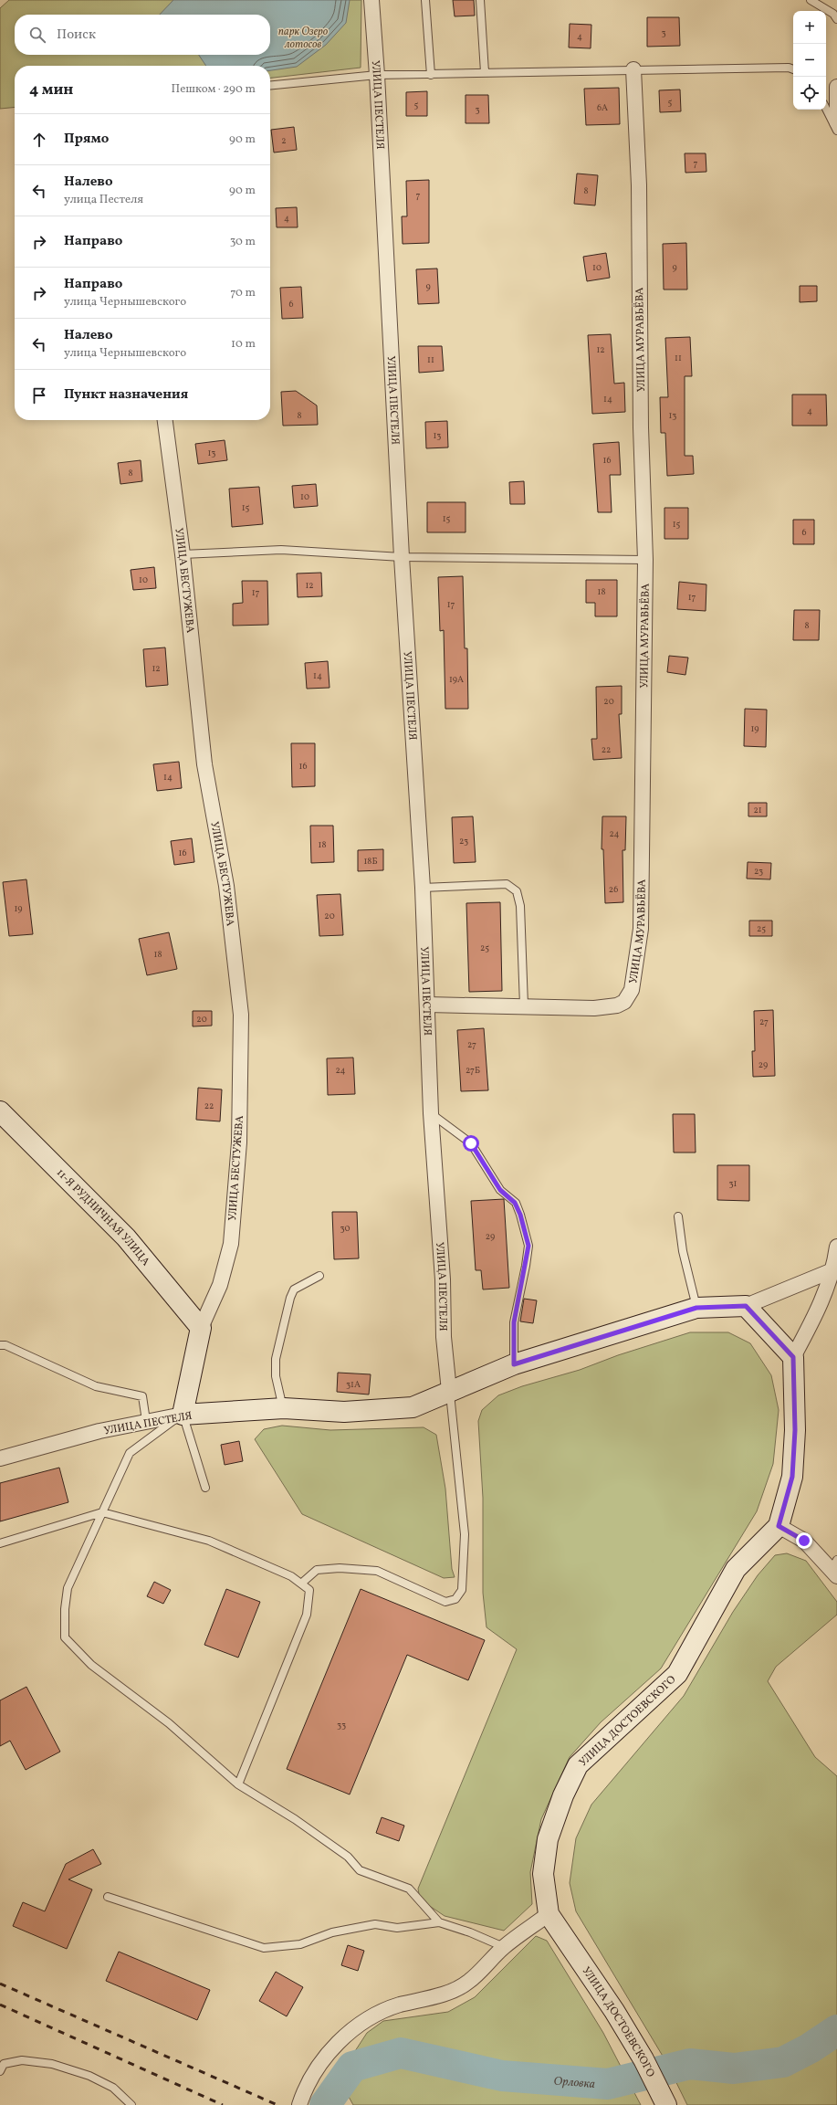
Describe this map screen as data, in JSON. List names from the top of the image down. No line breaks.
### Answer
{"streets":{"main road":["УЛИЦА ПЕСТЕЛЯ","11-Я РУДНИЧНАЯ УЛИЦА","УЛИЦА ДОСТОЕВСКОГО"],"street":["УЛИЦА МУРАВЬЁВА","УЛИЦА БЕСТУЖЕВА"]},"crossings":[["УЛИЦА ПЕСТЕЛЯ","УЛИЦА МУРАВЬЁВА"],["УЛИЦА БЕСТУЖЕВА","11-Я РУДНИЧНАЯ УЛИЦА"]],"water":["Орловка"],"parks":["парк Озеро лотосов"],"house_numbers":["3","4","5","5","6А","3","2","7","8","7","4","10","9","9","6","12","11","11","14","4","8","13","13","13","16","8","10","15","15","15","6","10","12","18","17","17","17","8","12","14","19А","20","19","22","16","14","21","24","23","18","16","18Б","23","26","19","20","25","25","18","20","27","27","29","24","27Б","22","31","30","29","31А","33"],"page":{"map_buttons":["+","−"],"search":"Поиск","heading":["4 мин","Пешком · 290 m"],"list":[["Прямо","90 m"],["Налево","улица Пестеля","90 m"],["Направо","30 m"],["Направо","улица Чернышевского","70 m"],["Налево","улица Чернышевского","10 m"],"Пункт назначения"]}}
